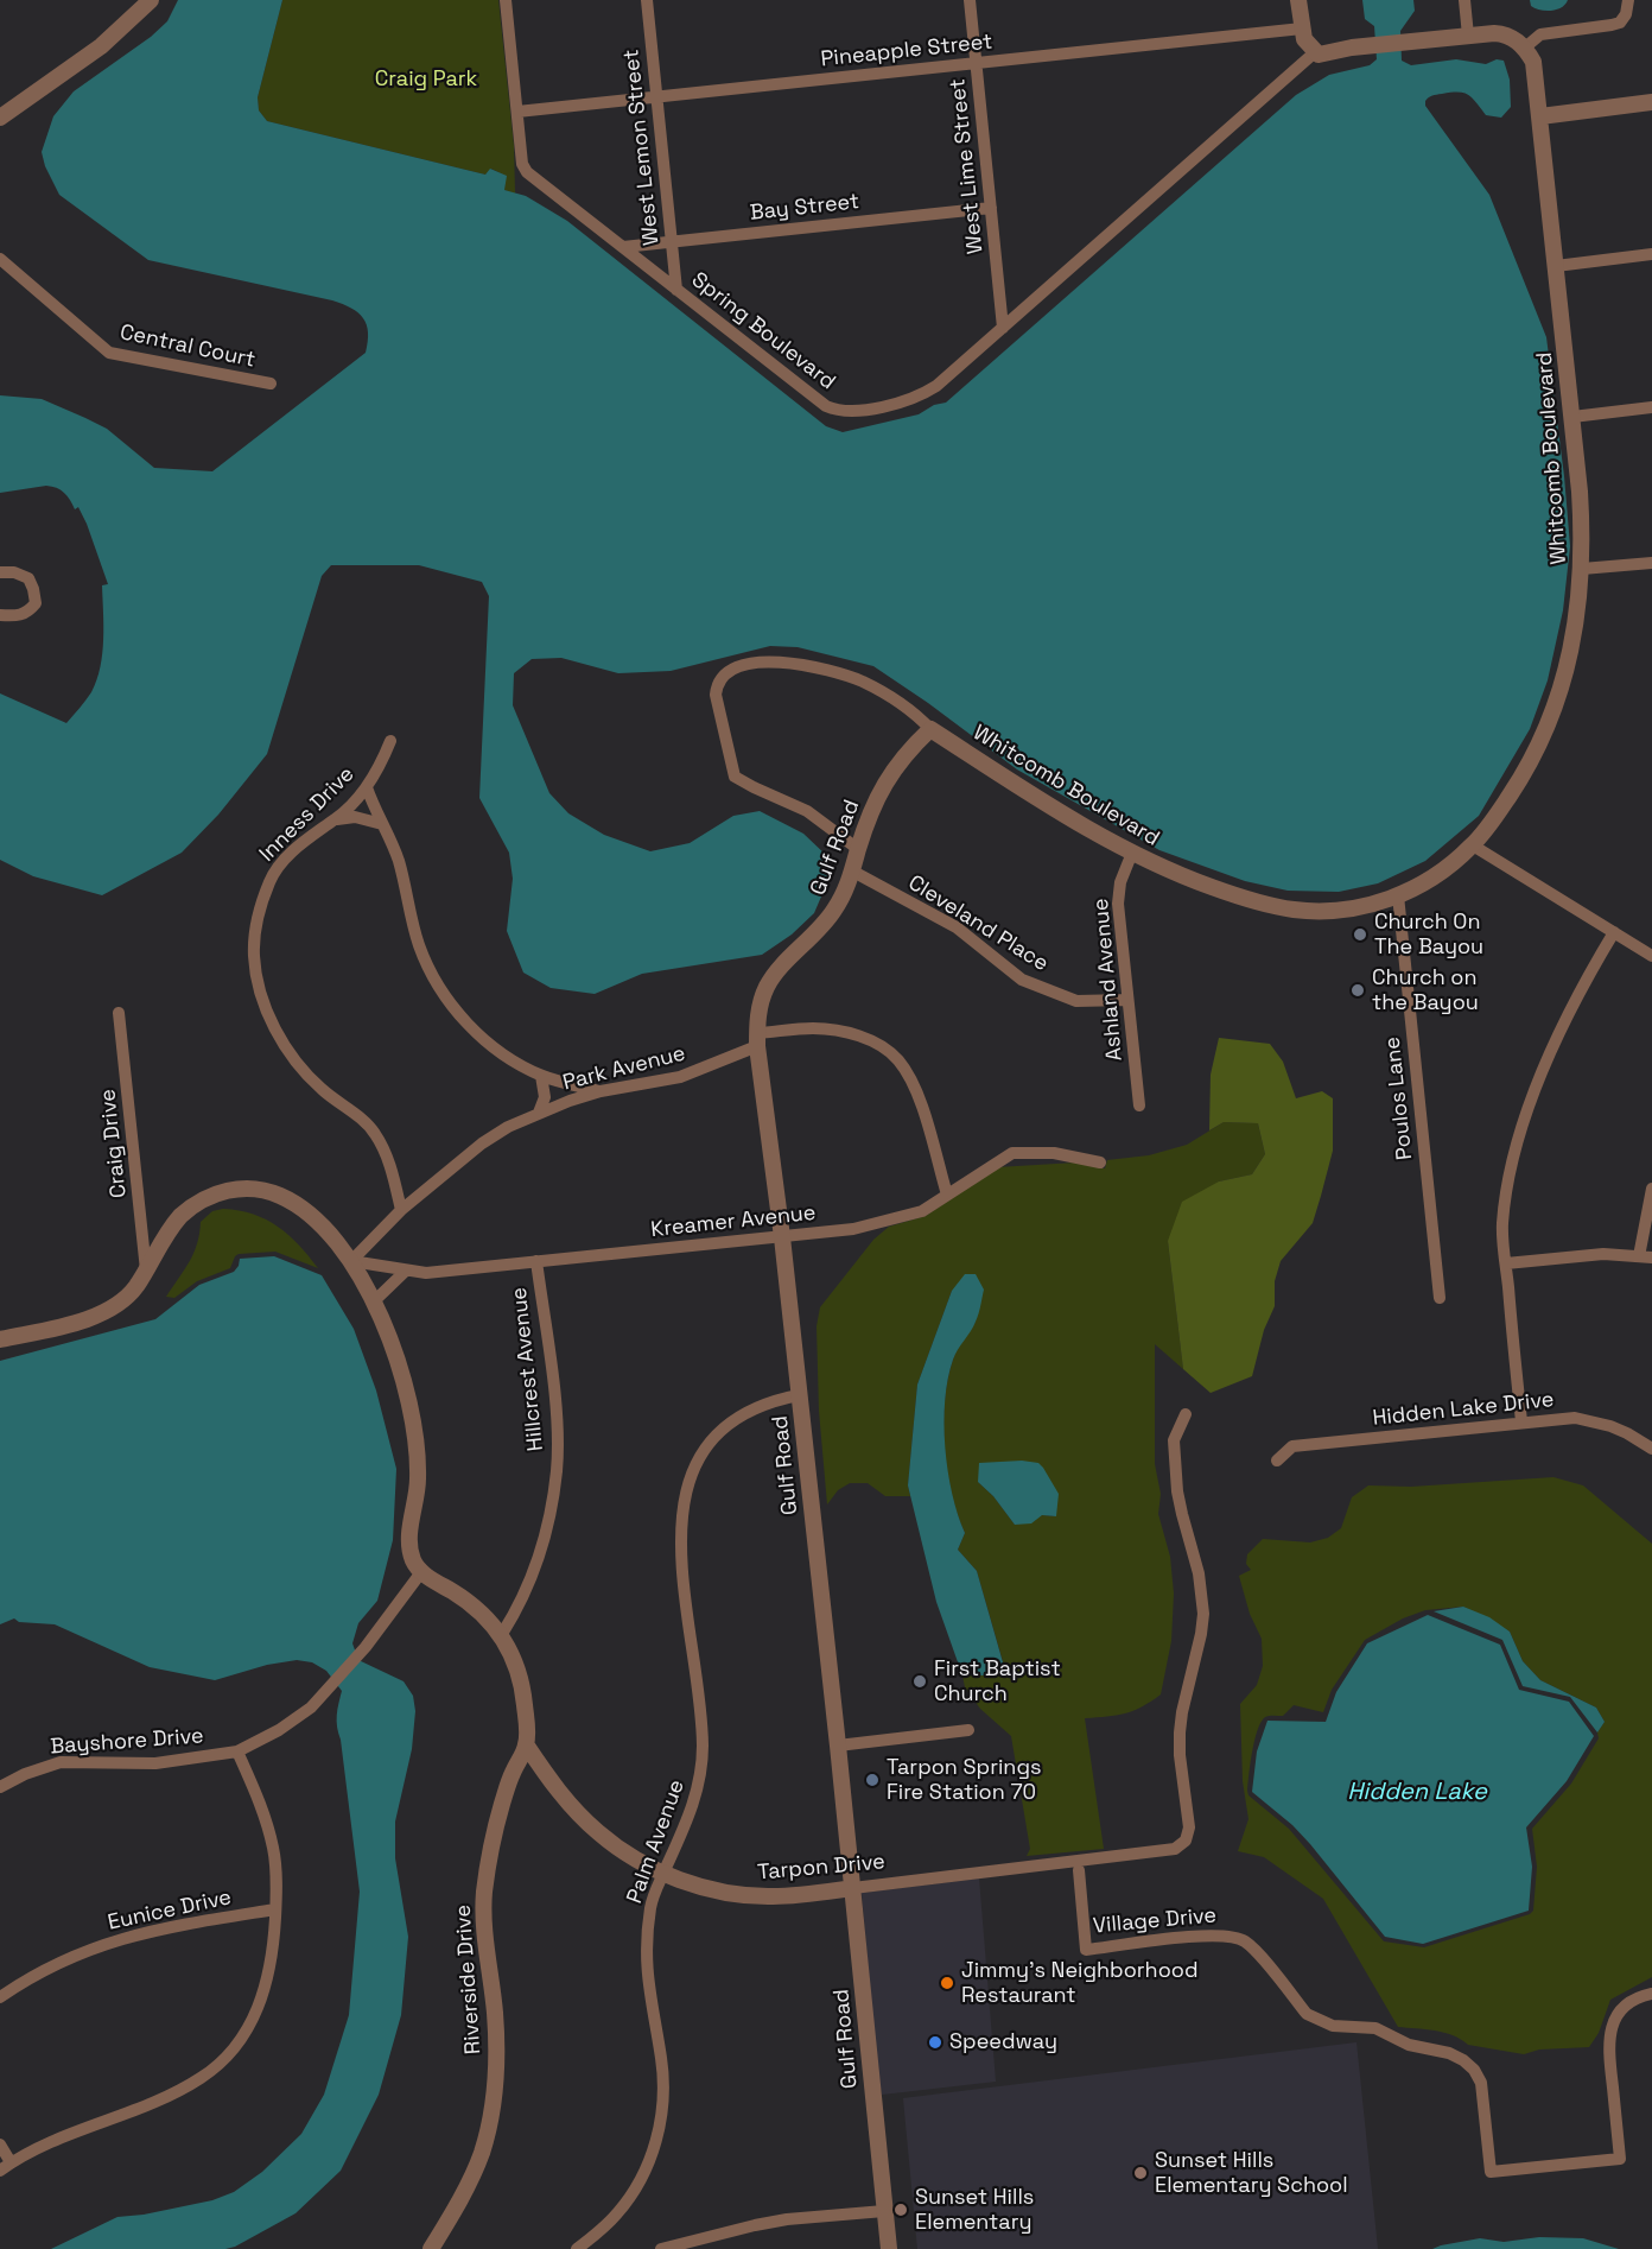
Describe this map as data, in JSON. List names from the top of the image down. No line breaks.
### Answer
{"streets":{"street":["Pineapple Street","West Lemon Street","West Lime Street","Bay Street","Spring Boulevard","Central Court","Whitcomb Boulevard","Inness Drive","Gulf Road","Cleveland Place","Ashland Avenue","Park Avenue","Poulos Lane","Craig Drive","Kreamer Avenue","Hillcrest Avenue","Hidden Lake Drive","Bayshore Drive","Palm Avenue","Tarpon Drive","Eunice Drive","Village Drive","Riverside Drive"]},"crossings":[["Pineapple Street","West Lemon Street"],["Pineapple Street","West Lime Street"],["Pineapple Street","Spring Boulevard"],["West Lemon Street","Bay Street"],["West Lemon Street","Spring Boulevard"],["West Lime Street","Bay Street"],["West Lime Street","Spring Boulevard"],["Bay Street","Spring Boulevard"],["Whitcomb Boulevard","Gulf Road"],["Whitcomb Boulevard","Ashland Avenue"],["Whitcomb Boulevard","Poulos Lane"],["Inness Drive","Park Avenue"],["Gulf Road","Cleveland Place"],["Gulf Road","Park Avenue"],["Gulf Road","Kreamer Avenue"],["Gulf Road","Palm Avenue"],["Gulf Road","Tarpon Drive"],["Cleveland Place","Ashland Avenue"],["Park Avenue","Kreamer Avenue"],["Kreamer Avenue","Hillcrest Avenue"],["Hillcrest Avenue","Riverside Drive"],["Bayshore Drive","Riverside Drive"],["Palm Avenue","Tarpon Drive"],["Tarpon Drive","Riverside Drive"]],"water":["Hidden Lake"],"parks":["Craig Park"],"places":["Church On The Bayou","Church on the Bayou","First Baptist Church","Tarpon Springs Fire Station 70","Jimmy's Neighborhood Restaurant","Speedway","Sunset Hills Elementary School","Sunset Hills Elementary"]}
